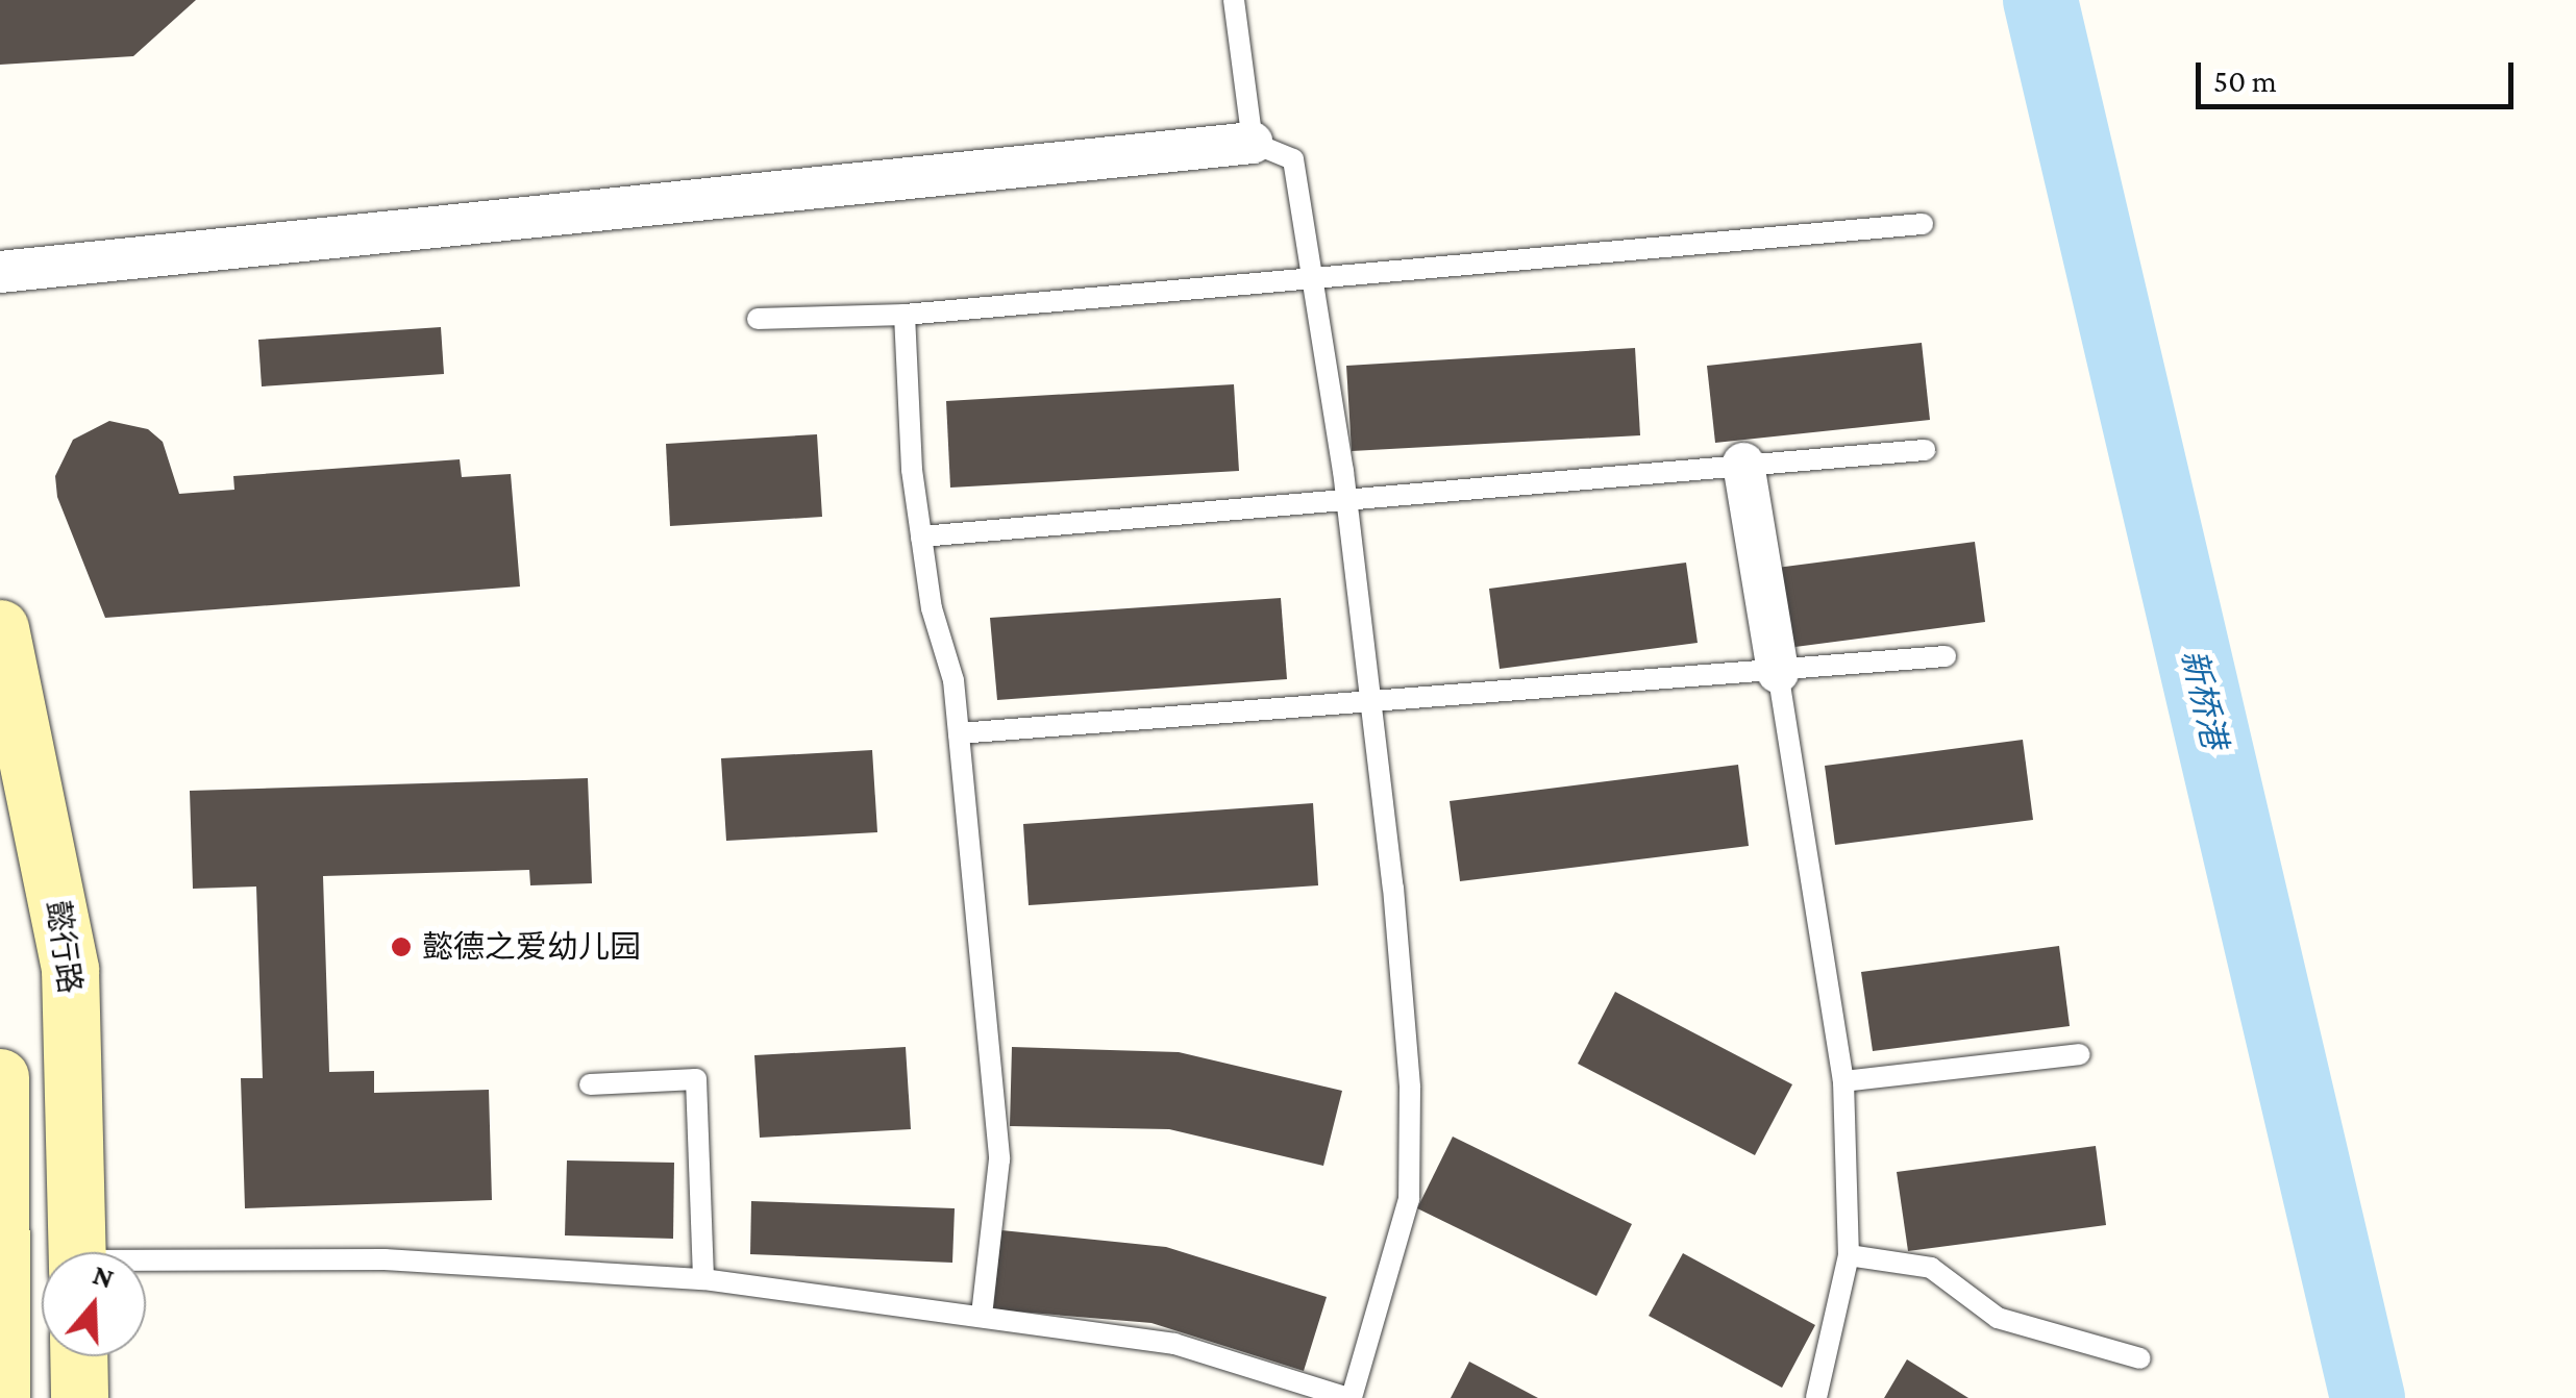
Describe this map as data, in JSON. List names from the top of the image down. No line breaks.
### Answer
{"streets":{"street":["懿行路"]},"water":["新桥港"],"places":["懿德之爱幼儿园"],"scale_bar":"50 m","north":"top"}
